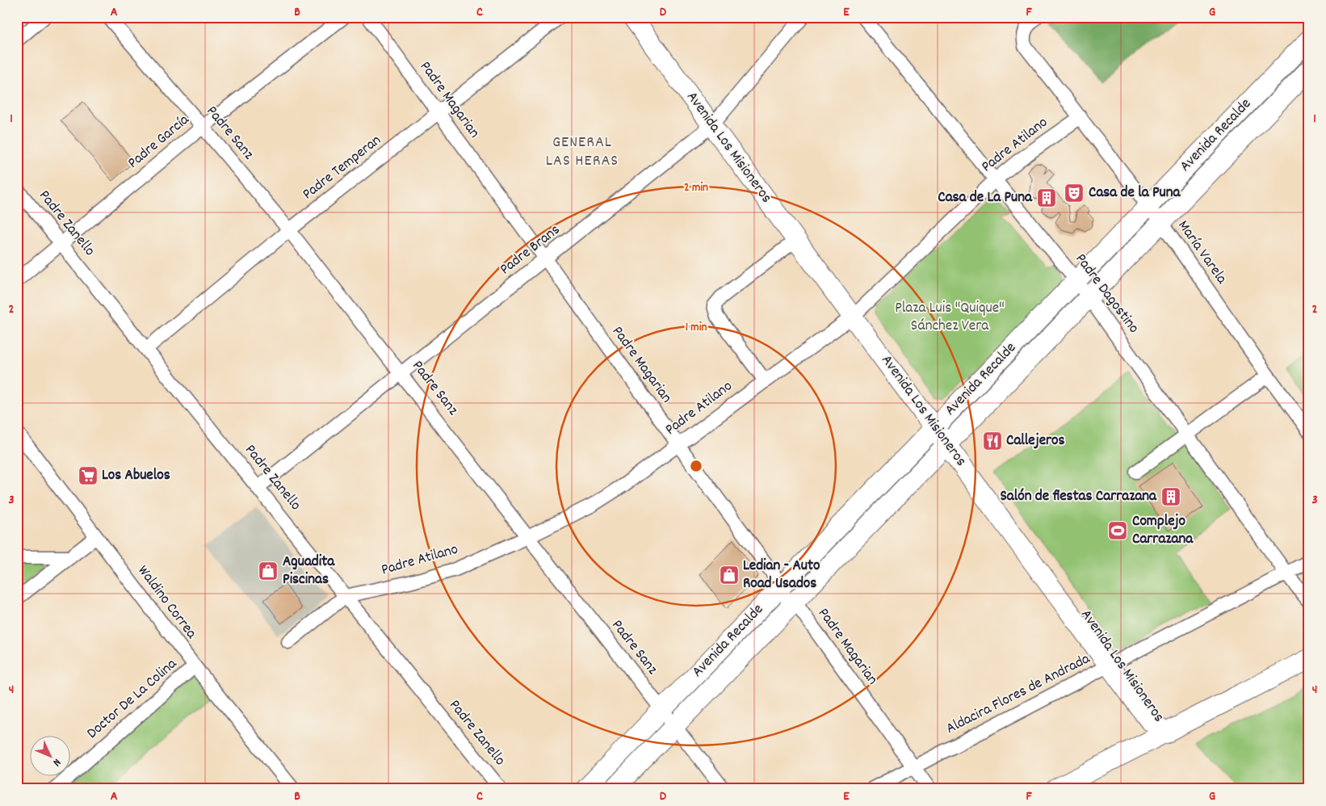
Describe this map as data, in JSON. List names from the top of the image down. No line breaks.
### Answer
{"streets":{"main road":["Avenida Recalde","Avenida Los Misioneros"],"street":["Padre Magarian","Padre Sanz","Padre García","Padre Atilano","Padre Temperan","Padre Zanello","Padre Brans","María Varela","Padre Dagostino","Waldino Correa","Aldacira Flores de Andrada","Doctor De La Colina"]},"crossings":[["Padre Magarian","Avenida Recalde"],["Padre Magarian","Padre Atilano"],["Padre Magarian","Padre Temperan"],["Padre Magarian","Padre Brans"],["Padre Magarian","Aldacira Flores de Andrada"],["Padre Sanz","Avenida Recalde"],["Padre Sanz","Padre García"],["Padre Sanz","Padre Atilano"],["Padre Sanz","Padre Temperan"],["Padre Sanz","Padre Brans"],["Avenida Recalde","Avenida Los Misioneros"],["Avenida Recalde","María Varela"],["Avenida Recalde","Padre Dagostino"],["Padre García","Padre Zanello"],["Padre Atilano","Avenida Los Misioneros"],["Padre Atilano","Padre Zanello"],["Padre Atilano","María Varela"],["Padre Atilano","Padre Dagostino"],["Avenida Los Misioneros","Padre Brans"],["Avenida Los Misioneros","Aldacira Flores de Andrada"],["Padre Temperan","Padre Zanello"],["Padre Zanello","Padre Brans"],["Padre Dagostino","Aldacira Flores de Andrada"],["Waldino Correa","Doctor De La Colina"]],"districts":["GENERAL LAS HERAS"],"parks":["Plaza Luis \"Quique\" Sánchez Vera"],"places":{"theatre":["Casa de la Puna"],"building":["Casa de La Puna","Salón de fiestas Carrazana"],"restaurant":["Callejeros"],"supermarket":["Los Abuelos"],"sports":["Complejo Carrazana"],"shop":["Aguadita Piscinas","Ledian - Auto Road Usados"]},"north":"bottom right","grid":{"columns":["A","B","C","D","E","F","G"],"rows":["1","2","3","4"]},"rings":["2 min","1 min"]}
